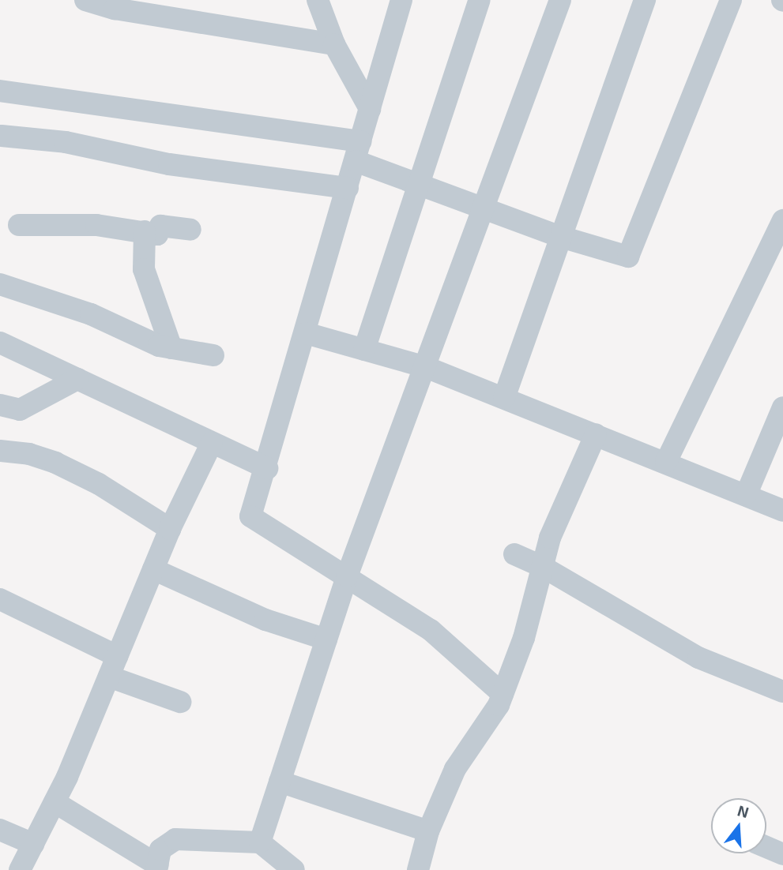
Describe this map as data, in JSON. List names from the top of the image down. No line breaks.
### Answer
{"north":"top"}
